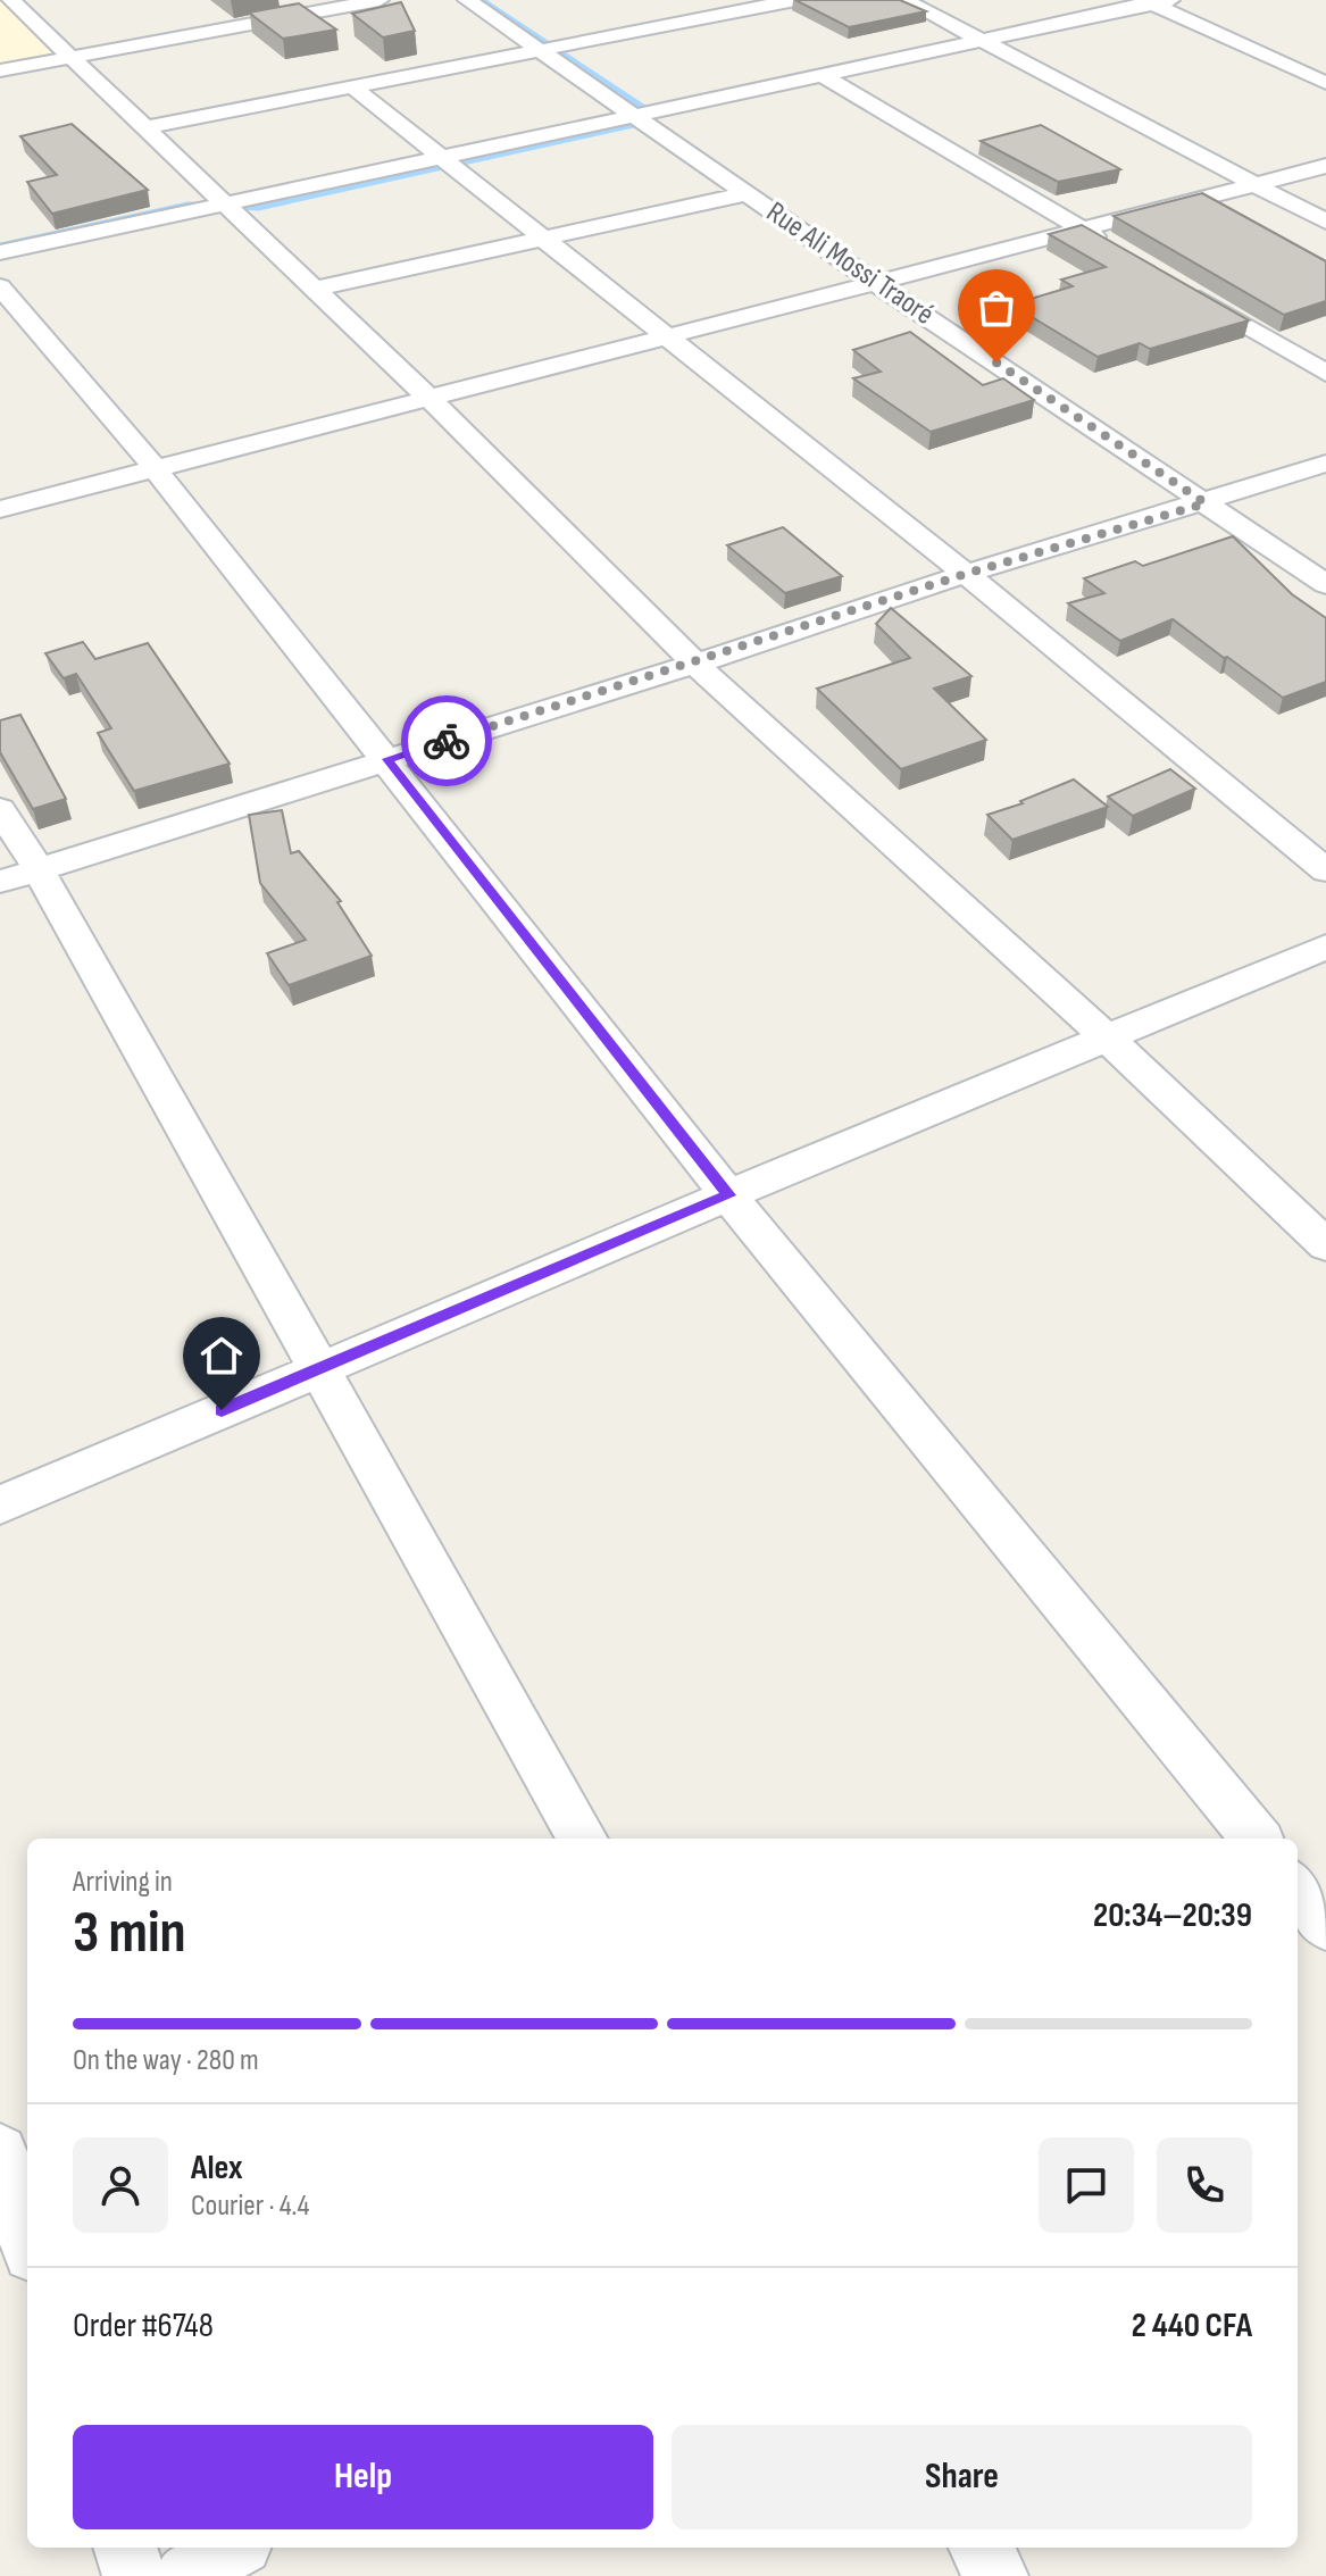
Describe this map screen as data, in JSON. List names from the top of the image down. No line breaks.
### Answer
{"streets":{"street":["Rue Ali Mossi Traoré"]},"page":{"heading":["3 min","Arriving in","20:34–20:39"],"panel":["Alex","Courier · 4.4","Order #6748","2 440 CFA"],"bar":"On the way · 280 m","buttons":["Help","Share"]}}
